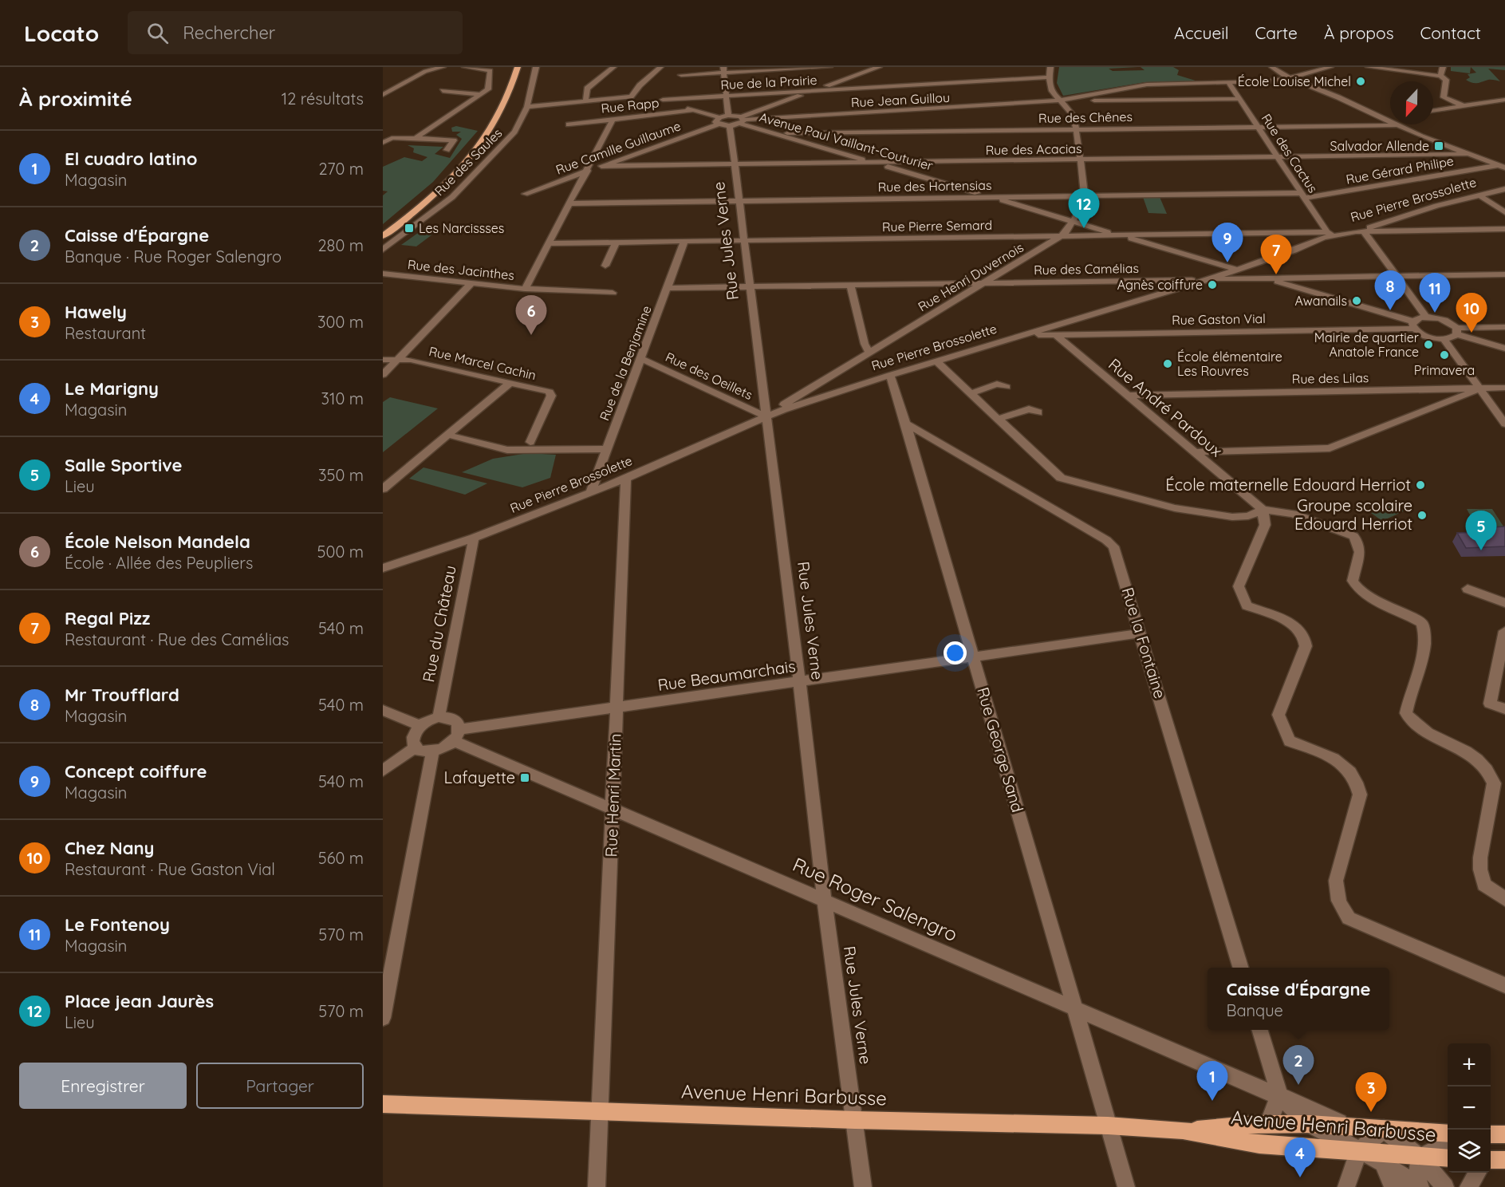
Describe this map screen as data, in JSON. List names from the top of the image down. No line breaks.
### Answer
{"streets":{"main road":["Avenue Henri Barbusse"],"street":["Rue de la Prairie","Rue Jean Guillou","Rue Rapp","Rue des Chênes","Avenue Paul Vaillant-Couturier","Rue Camille Guillaume","Rue des Acacias","Rue des Cactus","Rue des Saules","Rue Gérard Philipe","Rue des Hortensias","Rue Pierre Brossolette","Rue Pierre Semard","Rue Jules Verne","Rue des Camélias","Rue des Jacinthes","Rue Henri Duvernois","Rue Gaston Vial","Rue Marcel Cachin","Rue de la Benjamine","Rue des Oeillets","Rue des Lilas","Rue André Pardoux","Rue du Château","Rue la Fontaine","Rue Beaumarchais","Rue George Sand","Rue Henri Martin","Rue Roger Salengro"]},"crossings":[["Rue de la Prairie","Rue Rapp"],["Rue Jean Guillou","Avenue Paul Vaillant-Couturier"],["Rue Jean Guillou","Rue Camille Guillaume"],["Rue Rapp","Rue des Jacinthes"],["Rue des Chênes","Avenue Paul Vaillant-Couturier"],["Rue des Chênes","Rue des Cactus"],["Avenue Paul Vaillant-Couturier","Rue Camille Guillaume"],["Avenue Paul Vaillant-Couturier","Rue des Acacias"],["Avenue Paul Vaillant-Couturier","Rue des Hortensias"],["Avenue Paul Vaillant-Couturier","Rue Pierre Brossolette"],["Avenue Paul Vaillant-Couturier","Rue Pierre Semard"],["Avenue Paul Vaillant-Couturier","Rue des Camélias"],["Avenue Paul Vaillant-Couturier","Rue Henri Duvernois"],["Avenue Paul Vaillant-Couturier","Rue Gaston Vial"],["Rue Camille Guillaume","Rue des Acacias"],["Rue Camille Guillaume","Rue des Jacinthes"],["Rue des Acacias","Rue des Cactus"],["Rue des Acacias","Rue Jules Verne"],["Rue des Cactus","Rue Gérard Philipe"],["Rue des Cactus","Rue des Hortensias"],["Rue des Cactus","Rue Pierre Brossolette"],["Rue des Cactus","Rue Pierre Semard"],["Rue Gérard Philipe","Rue des Hortensias"],["Rue des Hortensias","Rue Jules Verne"],["Rue des Hortensias","Rue des Jacinthes"],["Rue des Hortensias","Rue Henri Duvernois"],["Rue Pierre Brossolette","Rue Pierre Semard"],["Rue Pierre Brossolette","Rue Jules Verne"],["Rue Pierre Brossolette","Rue des Camélias"],["Rue Pierre Brossolette","Rue Henri Duvernois"],["Rue Pierre Brossolette","Rue Gaston Vial"],["Rue Pierre Brossolette","Rue de la Benjamine"],["Rue Pierre Brossolette","Rue des Oeillets"],["Rue Pierre Brossolette","Rue André Pardoux"],["Rue Pierre Brossolette","Rue du Château"],["Rue Pierre Brossolette","Rue George Sand"],["Rue Pierre Brossolette","Rue Henri Martin"],["Rue Pierre Semard","Rue Jules Verne"],["Rue Pierre Semard","Rue des Jacinthes"],["Rue Pierre Semard","Rue Henri Duvernois"],["Rue Pierre Semard","Rue de la Benjamine"],["Rue Jules Verne","Rue des Camélias"],["Rue Jules Verne","Rue Henri Duvernois"],["Rue Jules Verne","Rue des Oeillets"],["Rue Jules Verne","Rue Beaumarchais"],["Rue Jules Verne","Rue Roger Salengro"],["Rue Jules Verne","Avenue Henri Barbusse"],["Rue des Camélias","Rue Henri Duvernois"],["Rue des Camélias","Rue de la Benjamine"],["Rue Henri Duvernois","Rue des Oeillets"],["Rue Gaston Vial","Rue André Pardoux"],["Rue de la Benjamine","Rue des Oeillets"],["Rue des Lilas","Rue André Pardoux"],["Rue du Château","Rue Beaumarchais"],["Rue du Château","Rue Roger Salengro"],["Rue la Fontaine","Rue Beaumarchais"],["Rue la Fontaine","Rue George Sand"],["Rue Beaumarchais","Rue George Sand"],["Rue Beaumarchais","Rue Henri Martin"],["Rue Beaumarchais","Rue Roger Salengro"],["Rue George Sand","Rue Roger Salengro"],["Rue George Sand","Avenue Henri Barbusse"],["Rue Henri Martin","Rue Roger Salengro"],["Rue Henri Martin","Avenue Henri Barbusse"],["Rue Roger Salengro","Avenue Henri Barbusse"]],"places":{"other":["École Louise Michel","Agnès coiffure","Awanails","Mairie de quartier Anatole France","Primavera","École élémentaire Les Rouvres","École maternelle Edouard Herriot","Groupe scolaire Edouard Herriot"],"transit":["Salvador Allende","Les Narcissses","Lafayette"]},"north":"bottom","page":{"header":"Locato","search":"Rechercher","nav":["Accueil","Carte","À propos","Contact"],"heading":["À proximité","12 résultats"],"list":[{"mark":"1","name":"El cuadro latino","note":"Magasin","value":"270 m"},{"mark":"2","name":"Caisse d'Épargne","note":"Banque · Rue Roger Salengro","value":"280 m"},{"mark":"3","name":"Hawely","note":"Restaurant","value":"300 m"},{"mark":"4","name":"Le Marigny","note":"Magasin","value":"310 m"},{"mark":"5","name":"Salle Sportive","note":"Lieu","value":"350 m"},{"mark":"6","name":"École Nelson Mandela","note":"École · Allée des Peupliers","value":"500 m"},{"mark":"7","name":"Regal Pizz","note":"Restaurant · Rue des Camélias","value":"540 m"},{"mark":"8","name":"Mr Troufflard","note":"Magasin","value":"540 m"},{"mark":"9","name":"Concept coiffure","note":"Magasin","value":"540 m"},{"mark":"10","name":"Chez Nany","note":"Restaurant · Rue Gaston Vial","value":"560 m"},{"mark":"11","name":"Le Fontenoy","note":"Magasin","value":"570 m"},{"mark":"12","name":"Place jean Jaurès","note":"Lieu","value":"570 m"}],"pins":["12","9","7","8","11","10","6","5","2","1","3","4"],"popup":["Caisse d'Épargne","Banque"],"map_buttons":["+","−"],"buttons":["Enregistrer","Partager"]}}
